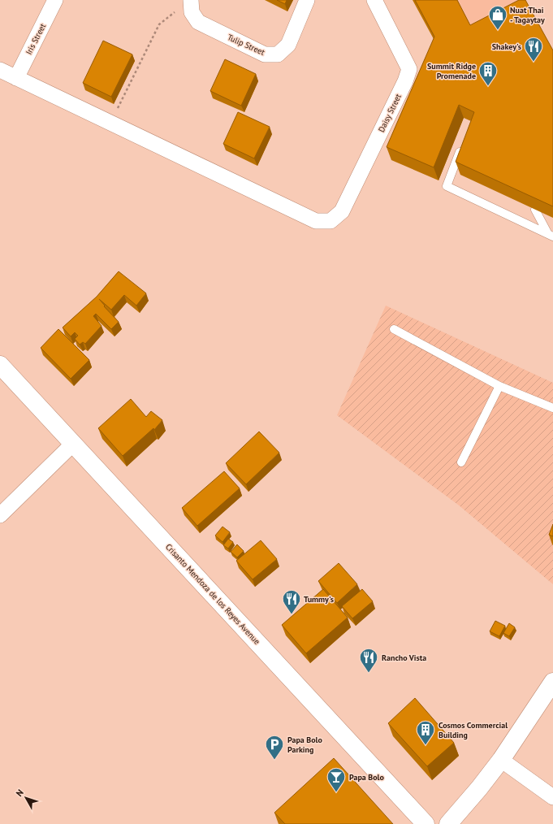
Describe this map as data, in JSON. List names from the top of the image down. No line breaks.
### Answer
{"streets":{"main road":["Crisanto Mendoza de los Reyes Avenue"],"street":["Iris Street","Tulip Street","Daisy Street"]},"places":{"shop":["Nuat Thai - Tagaytay"],"restaurant":["Shakey's","Tummy's","Rancho Vista"],"building":["Summit Ridge Promenade","Cosmos Commercial Building"],"parking":["Papa Bolo Parking"],"bar":["Papa Bolo"]},"north":"top left"}
